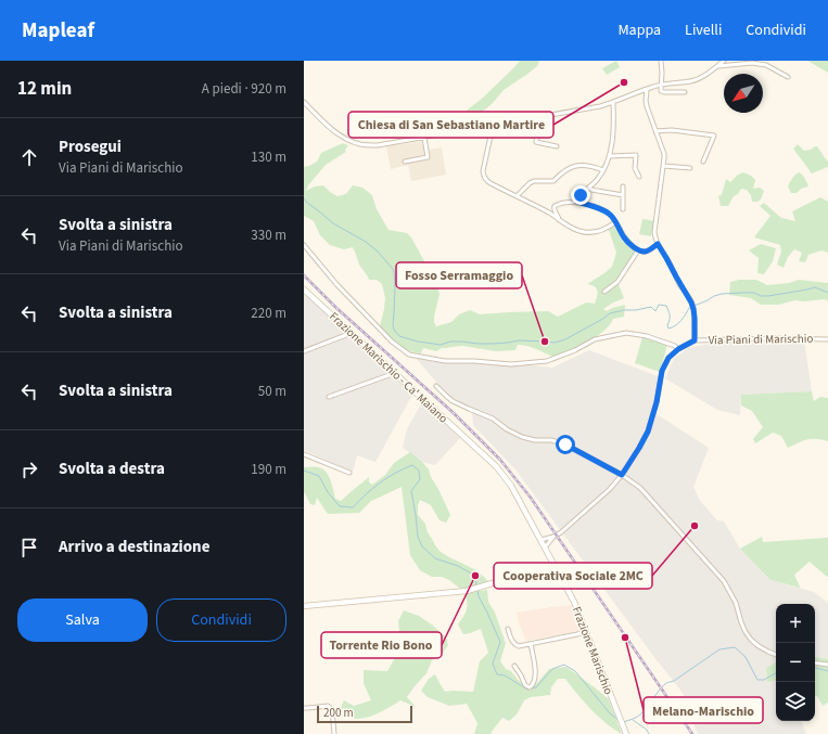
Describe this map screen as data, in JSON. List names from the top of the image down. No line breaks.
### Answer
{"streets":{"main road":["Frazione Marischio - Ca' Maiano","Frazione Marischio"],"street":["Via Piani di Marischio"]},"crossings":[["Frazione Marischio - Ca' Maiano","Frazione Marischio"]],"places":["Chiesa di San Sebastiano Martire","Fosso Serramaggio","Cooperativa Sociale 2MC","Torrente Rio Bono","Melano-Marischio"],"scale_bar":"200 m","north":"bottom left","page":{"header":"Mapleaf","nav":["Mappa","Livelli","Condividi"],"heading":["12 min","A piedi · 920 m"],"list":[["Prosegui","Via Piani di Marischio","130 m"],["Svolta a sinistra","Via Piani di Marischio","330 m"],["Svolta a sinistra","220 m"],["Svolta a sinistra","50 m"],["Svolta a destra","190 m"],"Arrivo a destinazione"],"buttons":["Salva","Condividi"],"map_buttons":["+","−"],"scale":"200 m"}}
